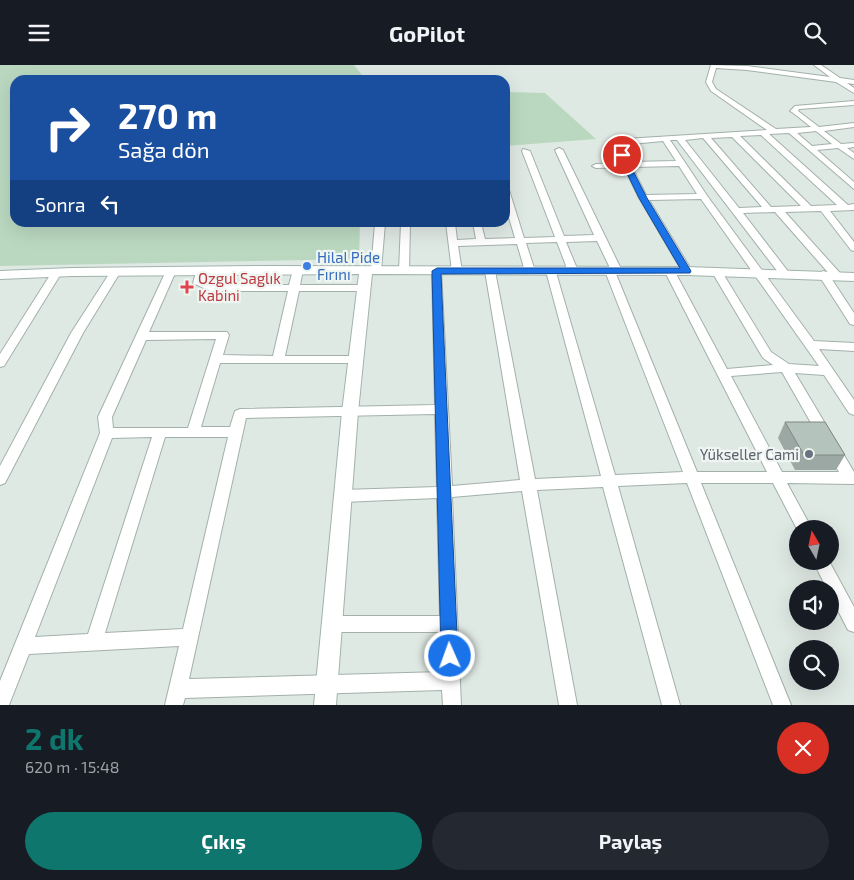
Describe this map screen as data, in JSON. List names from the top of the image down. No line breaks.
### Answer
{"places":{"other":["Hilal Pide Fırını","Yükseller Cami"],"health":["Ozgul Saglık Kabini"]},"north":"top","page":{"header":"GoPilot","turn":["270 m","Sağa dön"],"then":"Sonra","heading":["2 dk","620 m · 15:48"],"buttons":["Çıkış","Paylaş"]}}
